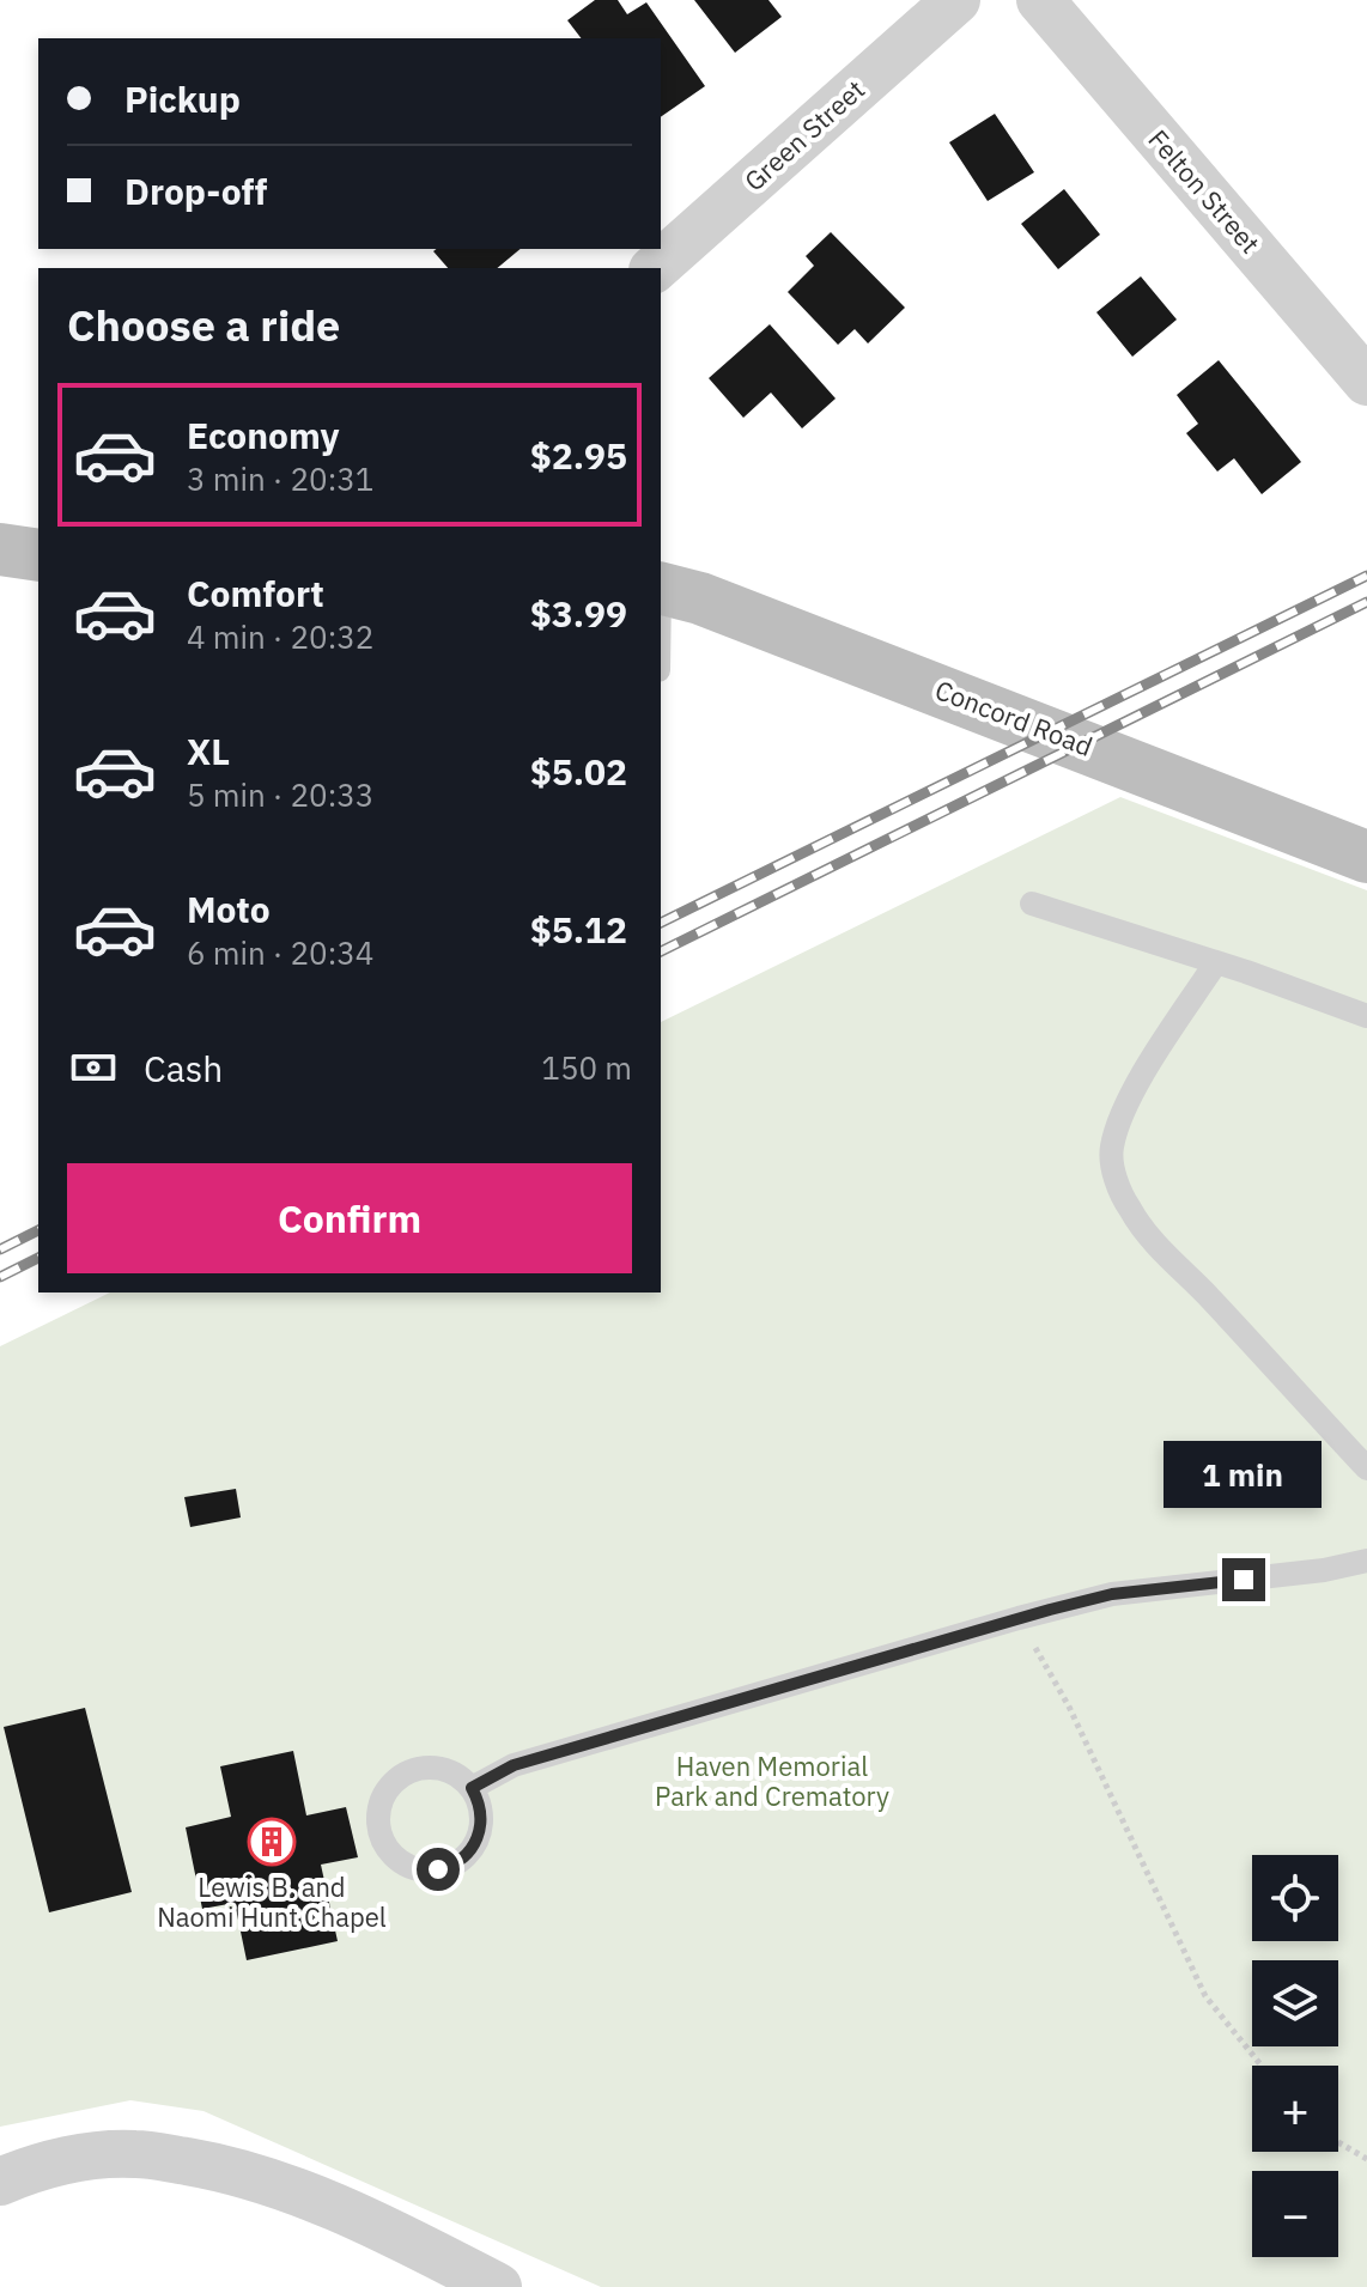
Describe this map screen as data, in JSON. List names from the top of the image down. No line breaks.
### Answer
{"streets":{"main road":["Concord Road"],"street":["Green Street","Felton Street"]},"parks":["Haven Memorial Park and Crematory"],"places":{"building":["Lewis B. and Naomi Hunt Chapel"]},"page":{"banner":["Pickup","Drop-off"],"heading":"Choose a ride","list":[{"name":"Economy","note":"3 min · 20:31","value":"$2.95"},{"name":"Comfort","note":"4 min · 20:32","value":"$3.99"},{"name":"XL","note":"5 min · 20:33","value":"$5.02"},{"name":"Moto","note":"6 min · 20:34","value":"$5.12"}],"pay":["Cash","150 m"],"buttons":"Confirm","bubble":"1 min","map_buttons":["+","−"]}}
